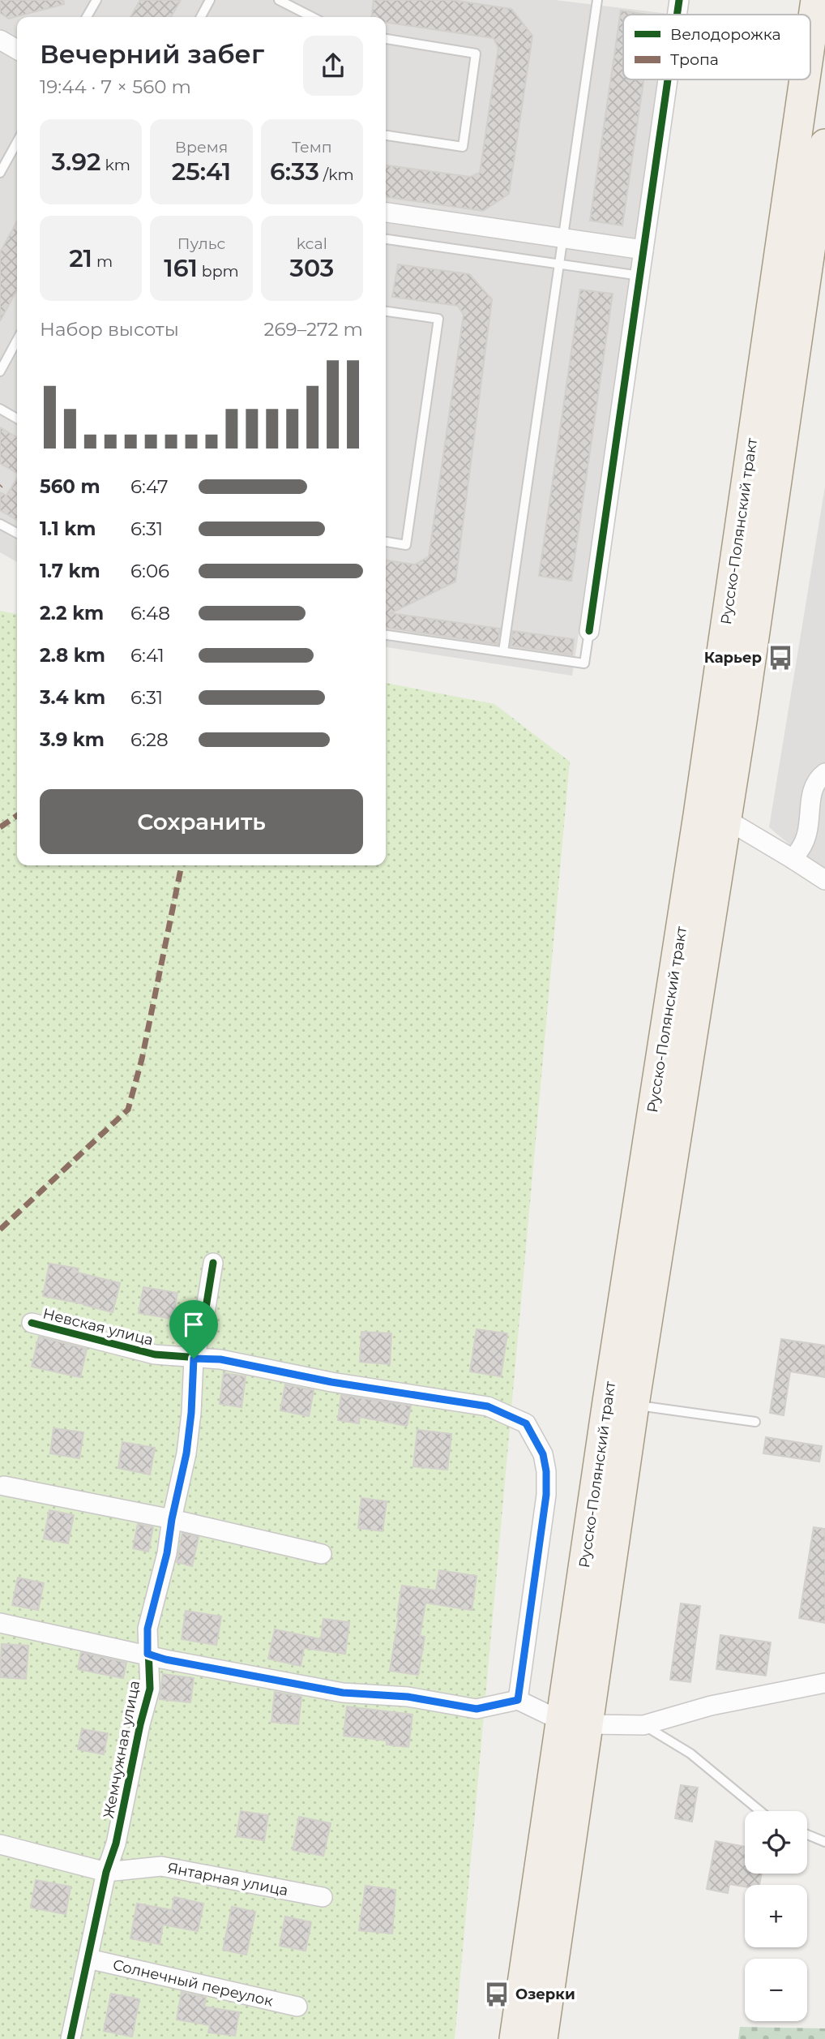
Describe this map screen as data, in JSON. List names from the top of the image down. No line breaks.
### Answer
{"streets":{"main road":["Русско-Полянский тракт"],"street":["Невская улица","Жемчужная улица","Янтарная улица","Солнечный переулок"]},"crossings":[["Невская улица","Жемчужная улица"],["Жемчужная улица","Янтарная улица"],["Жемчужная улица","Солнечный переулок"]],"places":{"bus stop":["Карьер","Озерки"]},"legend":["Велодорожка","Тропа"],"page":{"heading":["Вечерний забег","19:44 · 7 × 560 m"],"stats":[["3.92 km"],["Время","25:41"],["Темп","6:33 /km"],["21 m"],["Пульс","161 bpm"],["kcal","303"]],"chart":["Набор высоты","269–272 m"],"list":[{"name":"560 m","note":"6:47"},{"name":"1.1 km","note":"6:31"},{"name":"1.7 km","note":"6:06"},{"name":"2.2 km","note":"6:48"},{"name":"2.8 km","note":"6:41"},{"name":"3.4 km","note":"6:31"},{"name":"3.9 km","note":"6:28"}],"buttons":"Сохранить","map_buttons":["+","−"]}}
